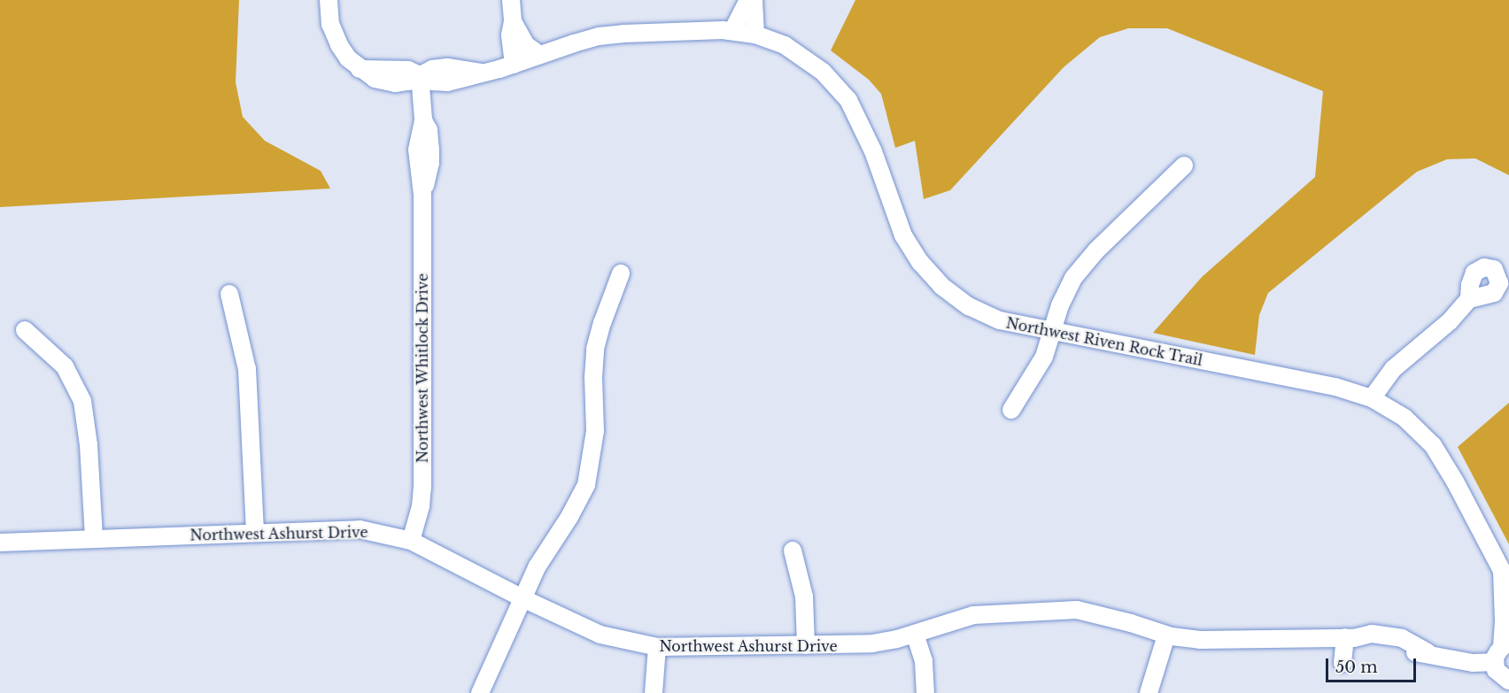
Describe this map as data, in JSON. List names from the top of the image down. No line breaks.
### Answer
{"streets":{"street":["Northwest Riven Rock Trail","Northwest Whitlock Drive","Northwest Ashurst Drive"]},"crossings":[["Northwest Riven Rock Trail","Northwest Whitlock Drive"],["Northwest Riven Rock Trail","Northwest Ashurst Drive"],["Northwest Whitlock Drive","Northwest Ashurst Drive"]],"scale_bar":"50 m"}
